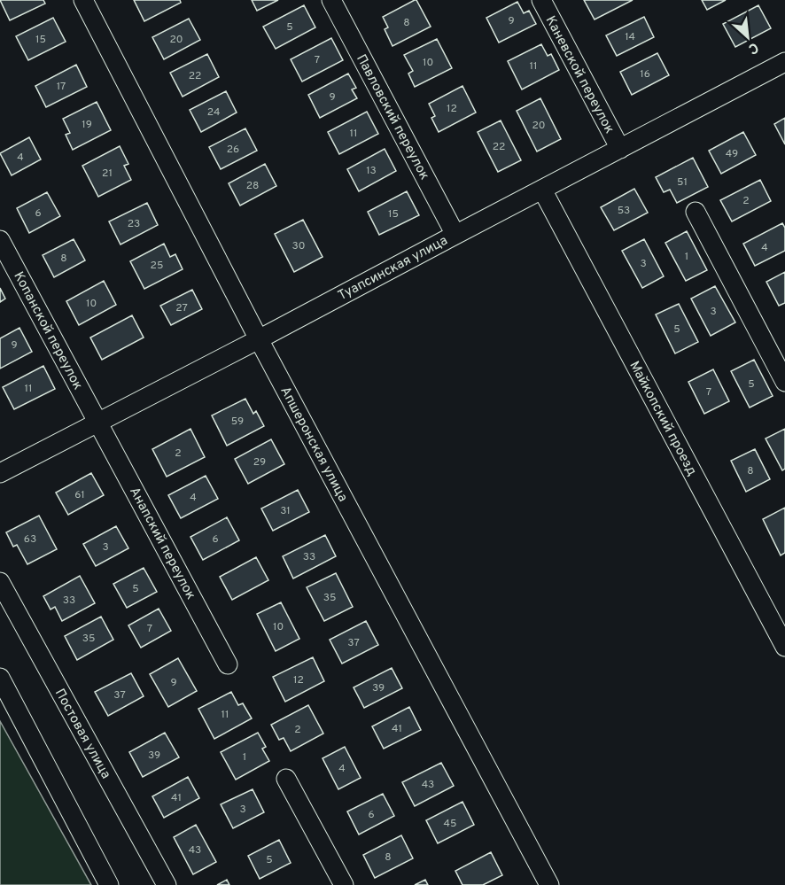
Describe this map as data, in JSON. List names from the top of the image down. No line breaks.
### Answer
{"streets":{"street":["Каневской переулок","Павловский переулок","Туапсинская улица","Копанской переулок","Майкопский проезд","Апшеронская улица","Анапский переулок","Постовая улица"]},"crossings":[["Каневской переулок","Туапсинская улица"],["Павловский переулок","Туапсинская улица"],["Туапсинская улица","Копанской переулок"],["Туапсинская улица","Майкопский проезд"],["Туапсинская улица","Апшеронская улица"],["Туапсинская улица","Анапский переулок"],["Копанской переулок","Анапский переулок"]],"house_numbers":["9","8","5","14","15","20","7","10","11","16","22","17","9","12","24","19","20","11","22","26","49","4","13","21","51","28","2","53","6","15","23","30","4","1","8","3","25","10","27","3","5","9","5","11","7","59","2","29","8","61","4","31","63","6","3","33","5","35","33","10","7","35","37","12","9","39","37","11","41","2","39","1","4","43","41","3","6","45","43","8","5"],"north":"bottom right"}
